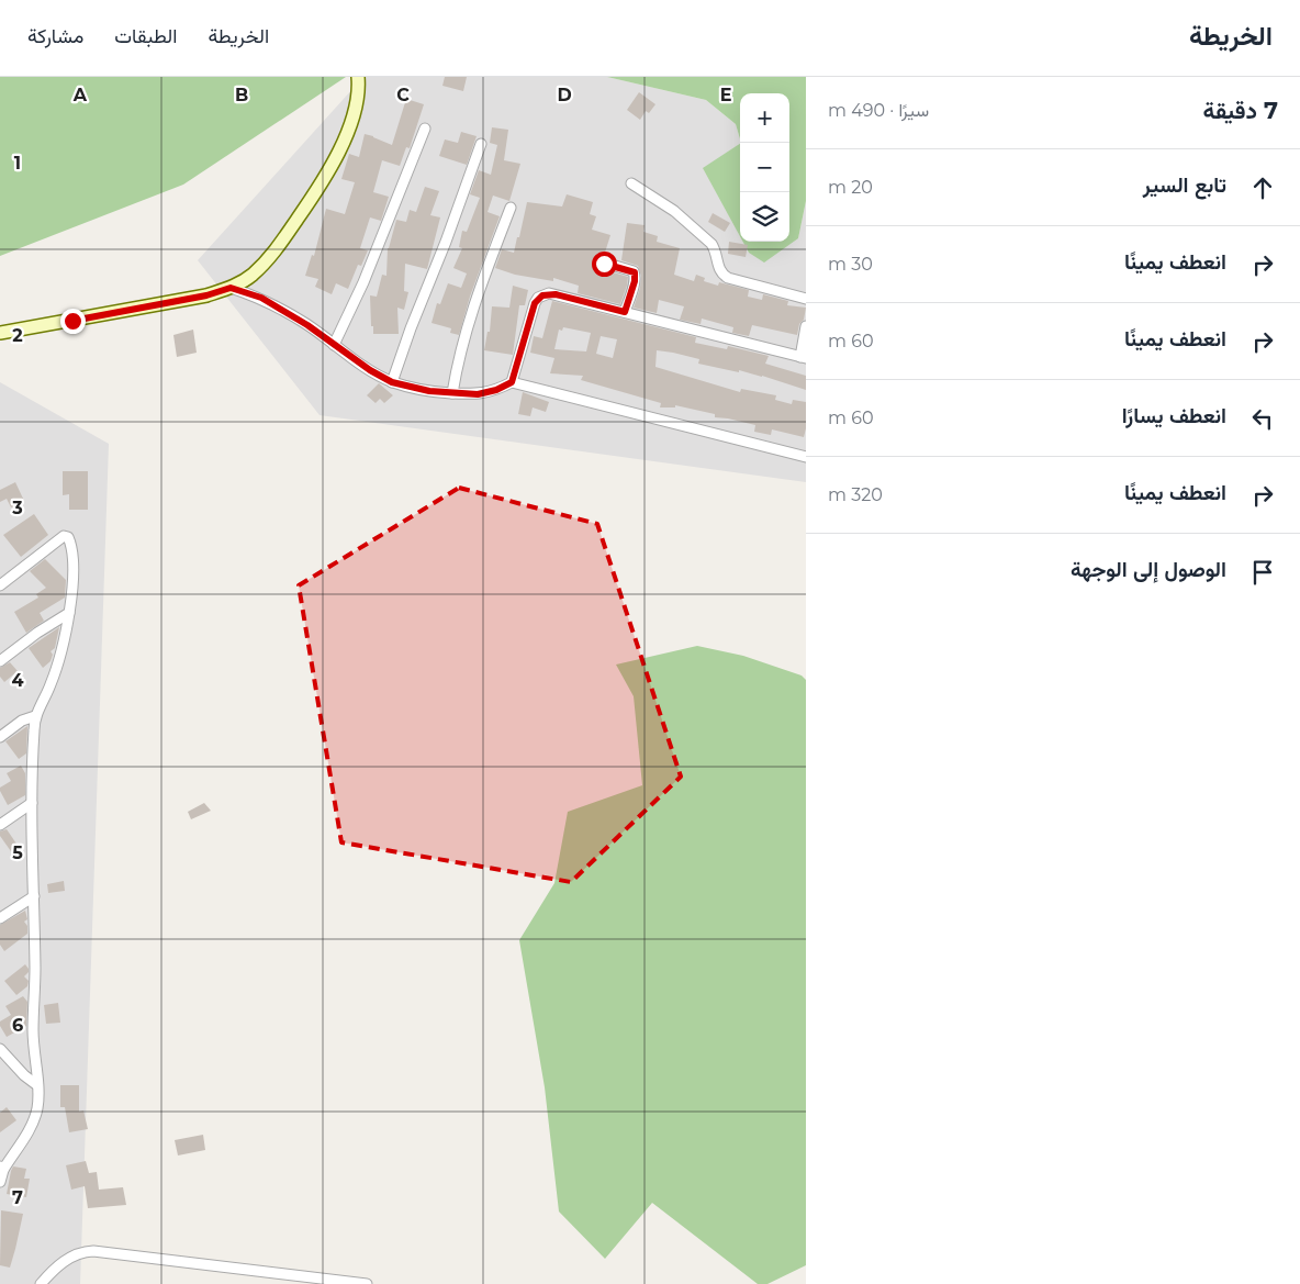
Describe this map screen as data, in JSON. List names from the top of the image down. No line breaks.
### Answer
{"page":{"header":"الخريطة","nav":["الخريطة","الطبقات","مشاركة"],"heading":["7 دقيقة","سيرًا · 490 m"],"map_buttons":["+","−"],"list":[["تابع السير","20 m"],["انعطف يمينًا","30 m"],["انعطف يمينًا","60 m"],["انعطف يسارًا","60 m"],["انعطف يمينًا","320 m"],"الوصول إلى الوجهة"]},"grid":{"columns":["A","B","C","D","E"],"rows":["1","2","3","4","5","6","7"]}}
